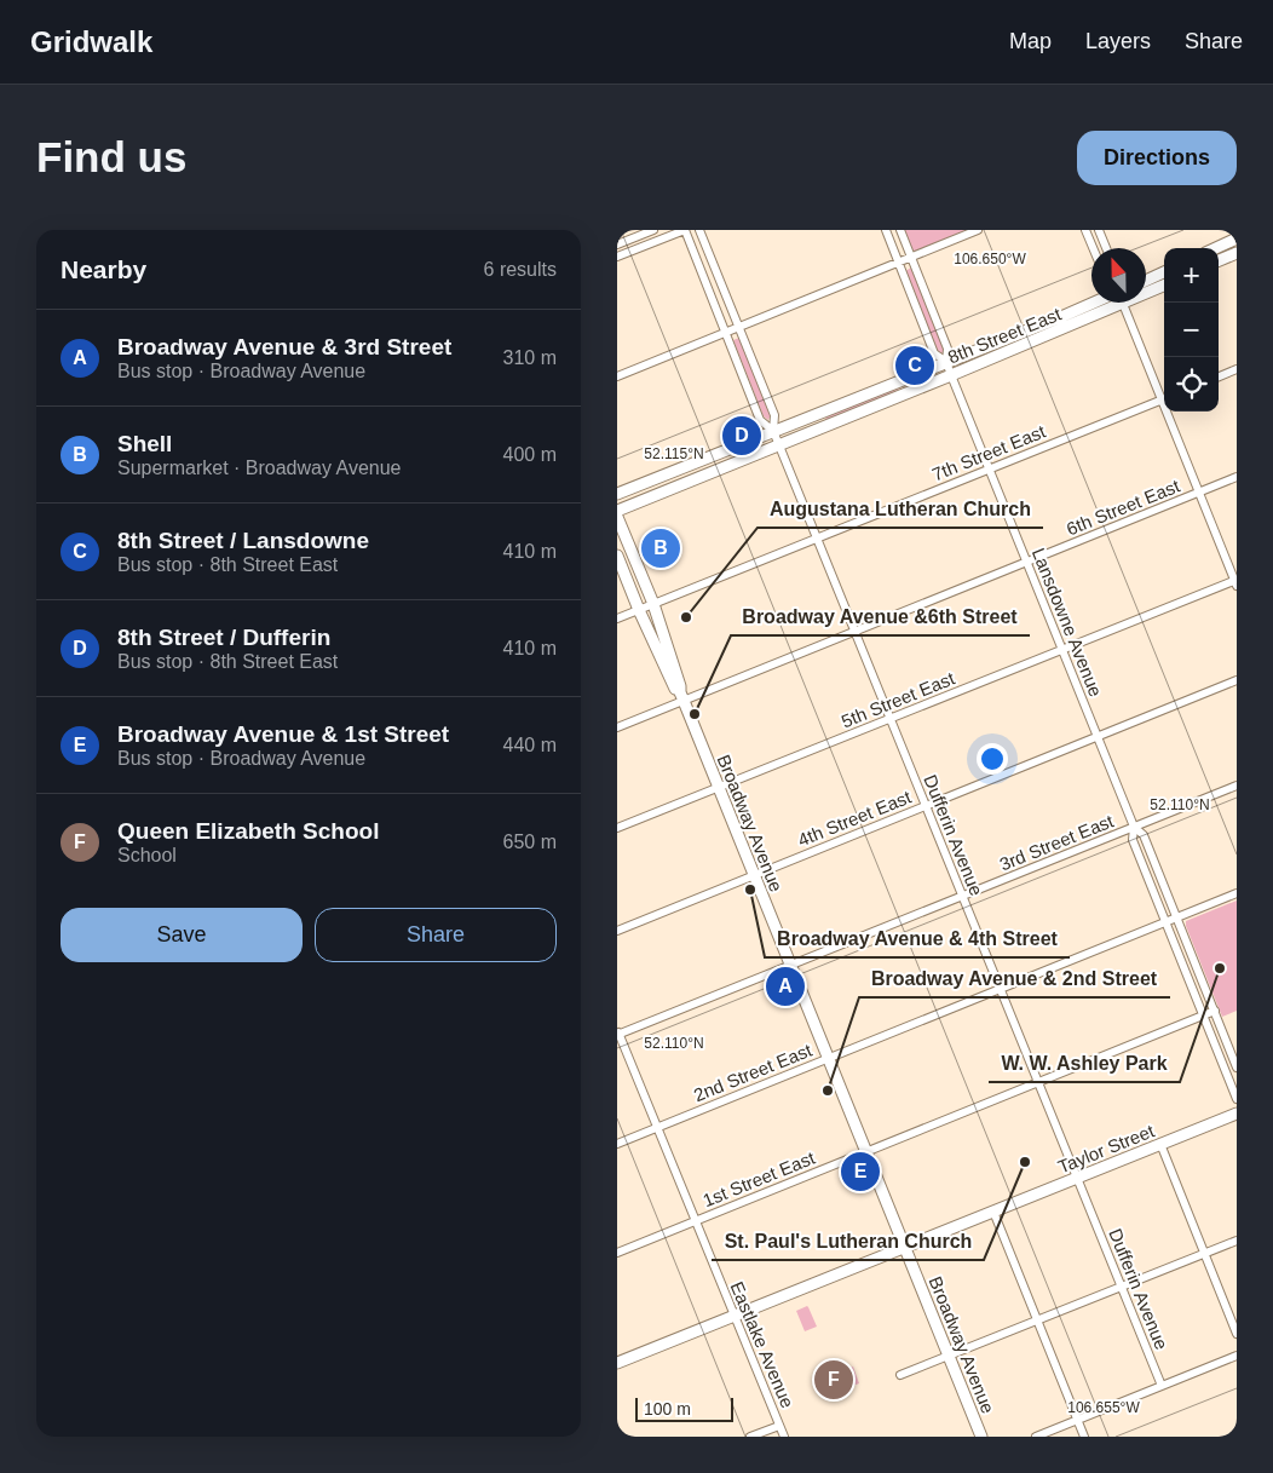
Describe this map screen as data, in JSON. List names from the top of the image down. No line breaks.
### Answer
{"streets":{"main road":["8th Street East","Broadway Avenue","Taylor Street"],"street":["7th Street East","6th Street East","Lansdowne Avenue","5th Street East","4th Street East","Dufferin Avenue","3rd Street East","2nd Street East","1st Street East","Eastlake Avenue"]},"crossings":[["8th Street East","Lansdowne Avenue"],["8th Street East","Dufferin Avenue"],["7th Street East","Lansdowne Avenue"],["7th Street East","Broadway Avenue"],["7th Street East","Dufferin Avenue"],["6th Street East","Lansdowne Avenue"],["6th Street East","Broadway Avenue"],["6th Street East","Dufferin Avenue"],["Lansdowne Avenue","5th Street East"],["Lansdowne Avenue","4th Street East"],["Lansdowne Avenue","3rd Street East"],["Lansdowne Avenue","2nd Street East"],["Lansdowne Avenue","1st Street East"],["5th Street East","Broadway Avenue"],["5th Street East","Dufferin Avenue"],["4th Street East","Broadway Avenue"],["4th Street East","Dufferin Avenue"],["Broadway Avenue","3rd Street East"],["Broadway Avenue","2nd Street East"],["Broadway Avenue","Taylor Street"],["Broadway Avenue","1st Street East"],["Dufferin Avenue","3rd Street East"],["Dufferin Avenue","2nd Street East"],["Dufferin Avenue","Taylor Street"],["Dufferin Avenue","1st Street East"],["3rd Street East","Eastlake Avenue"],["2nd Street East","Eastlake Avenue"],["Taylor Street","Eastlake Avenue"],["1st Street East","Eastlake Avenue"]],"places":["Augustana Lutheran Church","Broadway Avenue &6th Street","Broadway Avenue & 4th Street","W. W. Ashley Park","Broadway Avenue & 2nd Street","St. Paul's Lutheran Church"],"scale_bar":"100 m","north":"top","page":{"header":"Gridwalk","nav":["Map","Layers","Share"],"buttons":["Directions",["Save","Share"]],"title":"Find us","heading":["Nearby","6 results"],"map_buttons":["+","−"],"list":[{"mark":"A","name":"Broadway Avenue & 3rd Street","note":"Bus stop · Broadway Avenue","value":"310 m"},{"mark":"B","name":"Shell","note":"Supermarket · Broadway Avenue","value":"400 m"},{"mark":"C","name":"8th Street / Lansdowne","note":"Bus stop · 8th Street East","value":"410 m"},{"mark":"D","name":"8th Street / Dufferin","note":"Bus stop · 8th Street East","value":"410 m"},{"mark":"E","name":"Broadway Avenue & 1st Street","note":"Bus stop · Broadway Avenue","value":"440 m"},{"mark":"F","name":"Queen Elizabeth School","note":"School","value":"650 m"}],"pins":["C","D","B","A","E","F"],"scale":"100 m"},"coordinates":["106.650°W","52.115°N","52.110°N","106.655°W"]}
